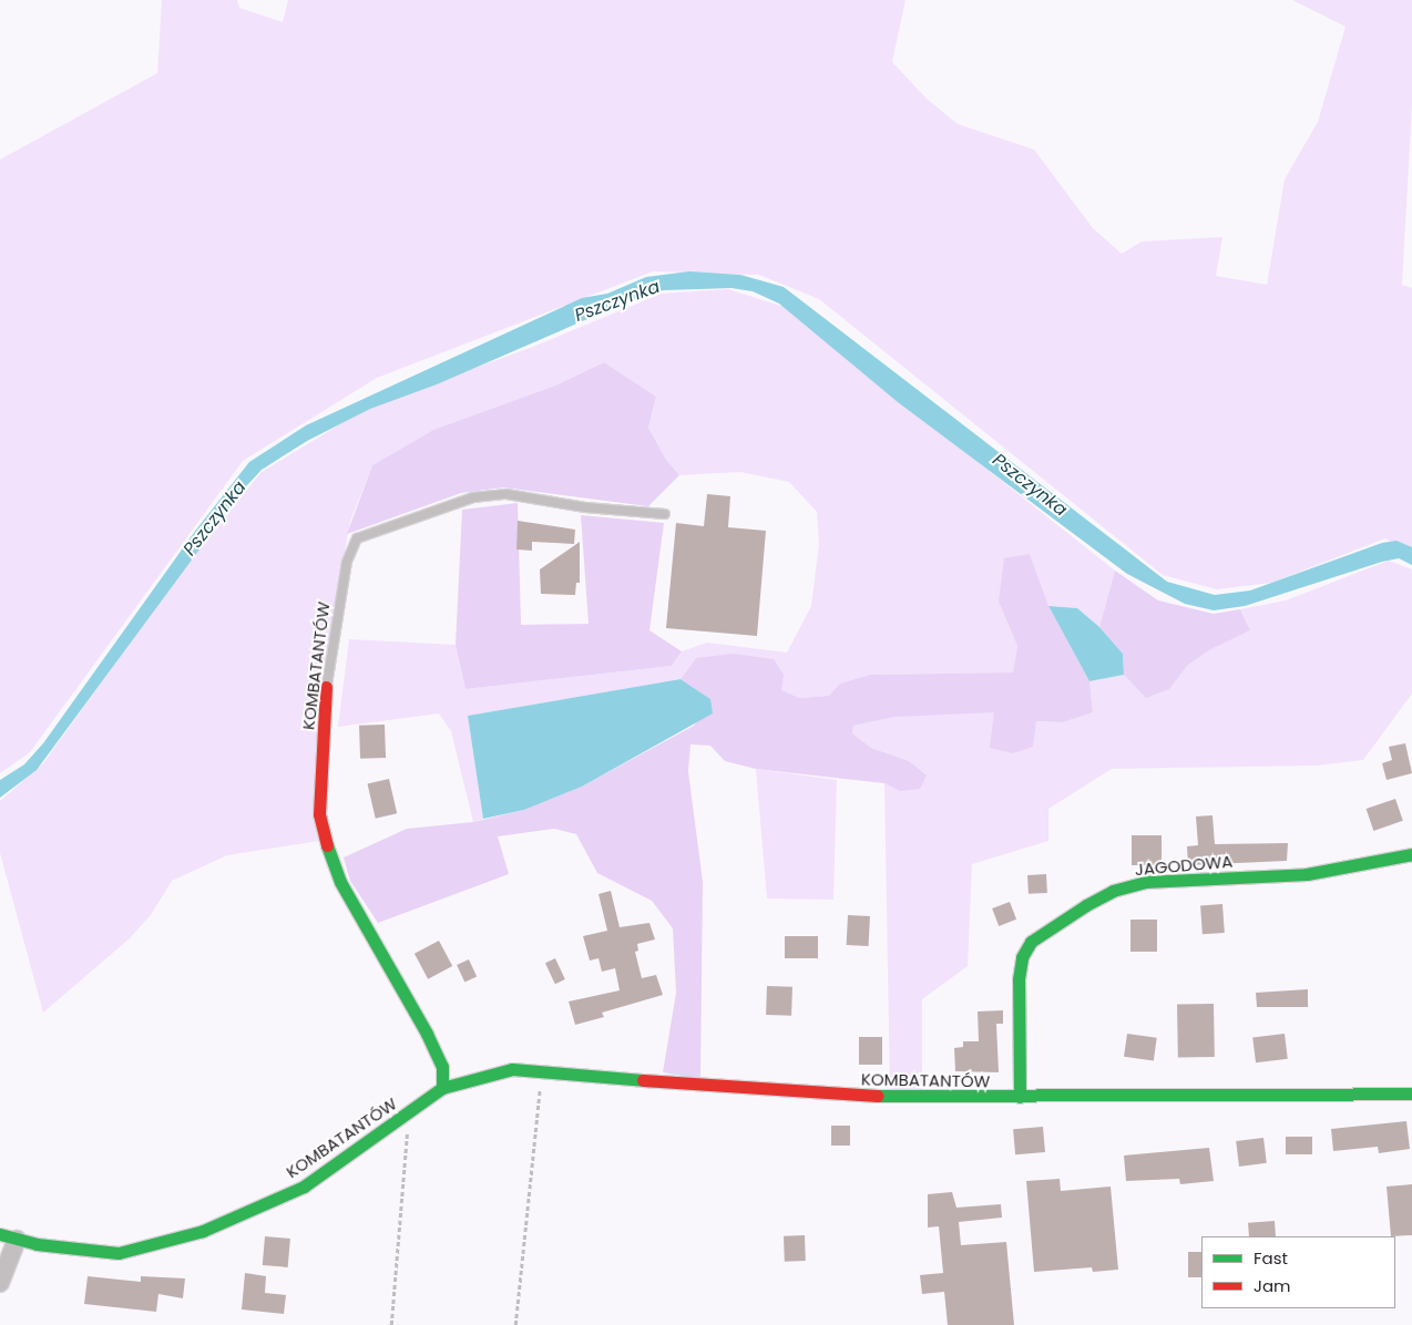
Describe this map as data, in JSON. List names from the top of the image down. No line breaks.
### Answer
{"streets":{"street":["KOMBATANTÓW","JAGODOWA"]},"crossings":[["KOMBATANTÓW","JAGODOWA"]],"water":["Pszczynka"],"legend":["Fast","Jam"]}
